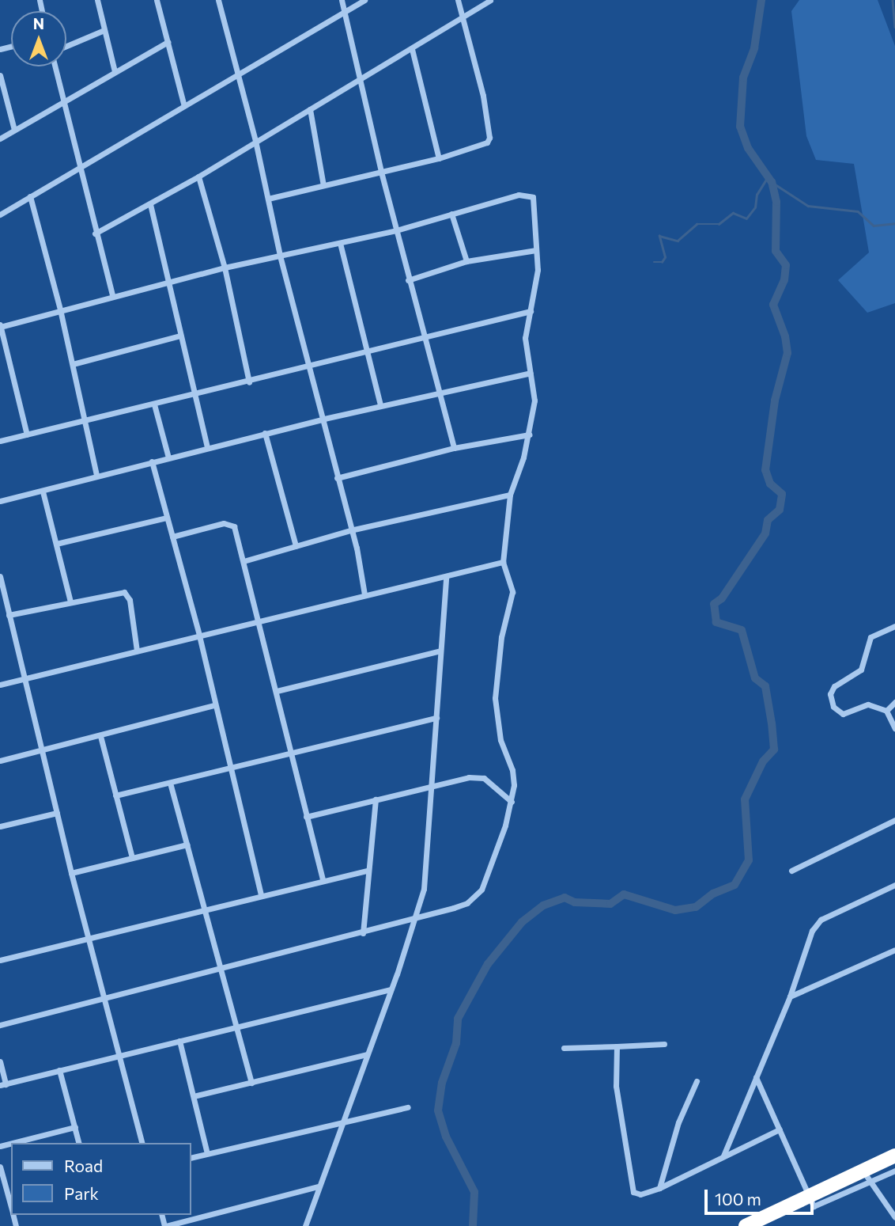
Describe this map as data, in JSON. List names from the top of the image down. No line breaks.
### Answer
{"legend":["Road","Park"],"scale_bar":"100 m","north":"top"}
